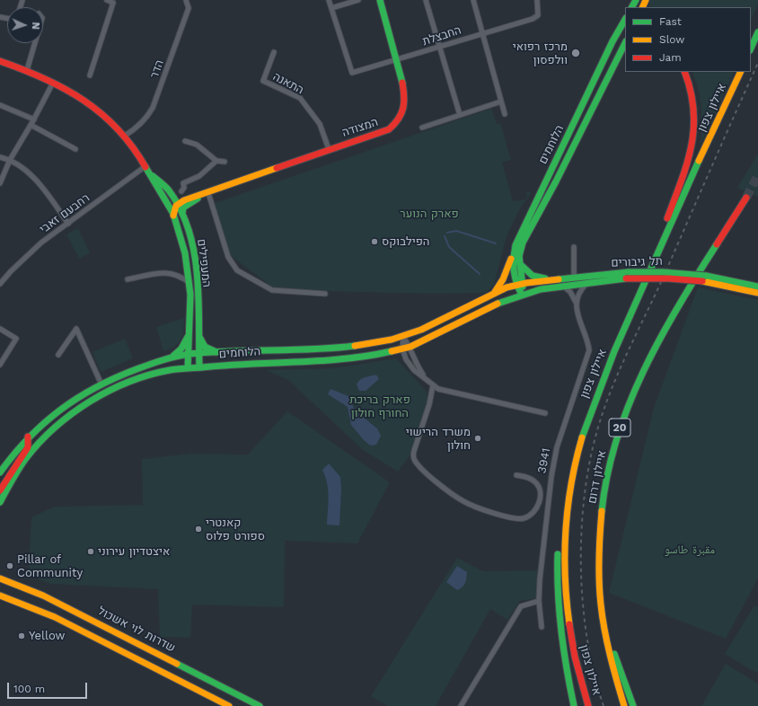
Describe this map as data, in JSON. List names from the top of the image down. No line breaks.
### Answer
{"streets":{"main road":["איילון צפון","המצודה","הלוחמים","תל גיבורים","המעפילים","20","איילון דרום","שדרות לוי אשכול"],"street":["החבצלת","הדר","התאנה","רחבעם זאבי","3941"]},"crossings":[["החבצלת","המצודה"],["הדר","המעפילים"],["התאנה","המצודה"],["המצודה","המעפילים"],["הלוחמים","תל גיבורים"],["הלוחמים","המעפילים"],["רחבעם זאבי","המעפילים"],["תל גיבורים","3941"]],"parks":["פארק הנוער","פארק בריכת החורף חולון","مقبرة طاسو"],"places":["מרכז רפואי וולפסון","הפילבוקס","משרד הרישוי חולון","קאנטרי ספורט פלוס","איצטדיון עירוני","Pillar of Community","Yellow"],"legend":["Fast","Slow","Jam"],"scale_bar":"100 m","north":"right"}
